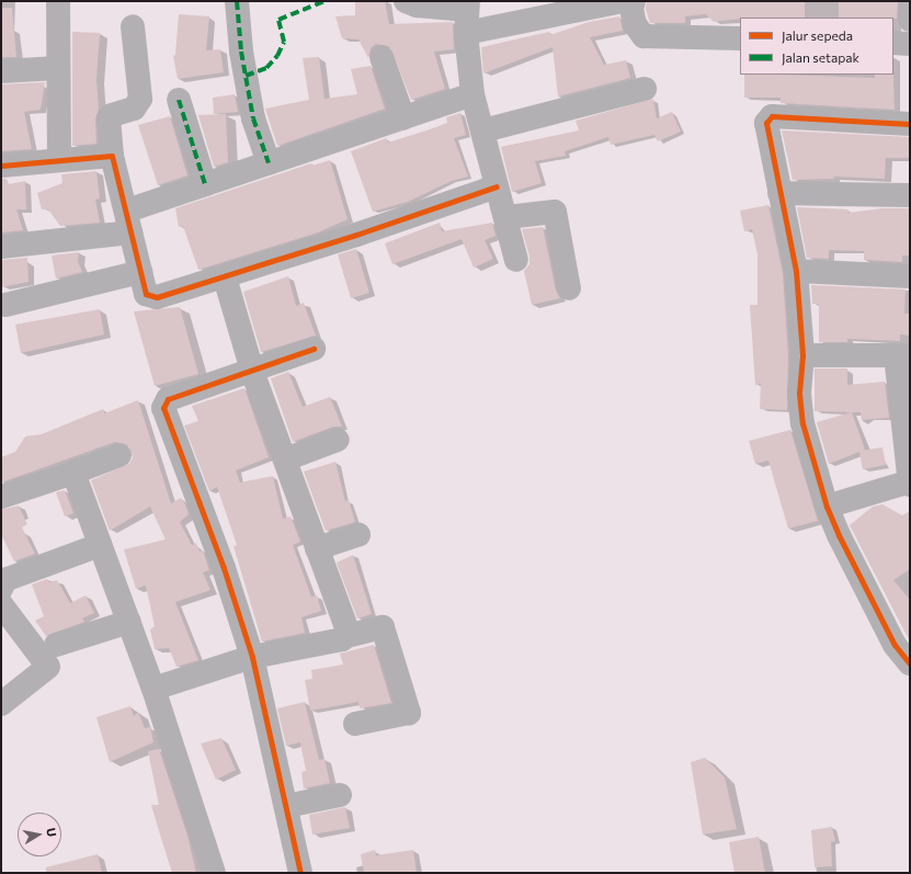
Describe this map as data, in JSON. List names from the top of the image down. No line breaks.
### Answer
{"legend":["Jalur sepeda","Jalan setapak"],"north":"right"}
